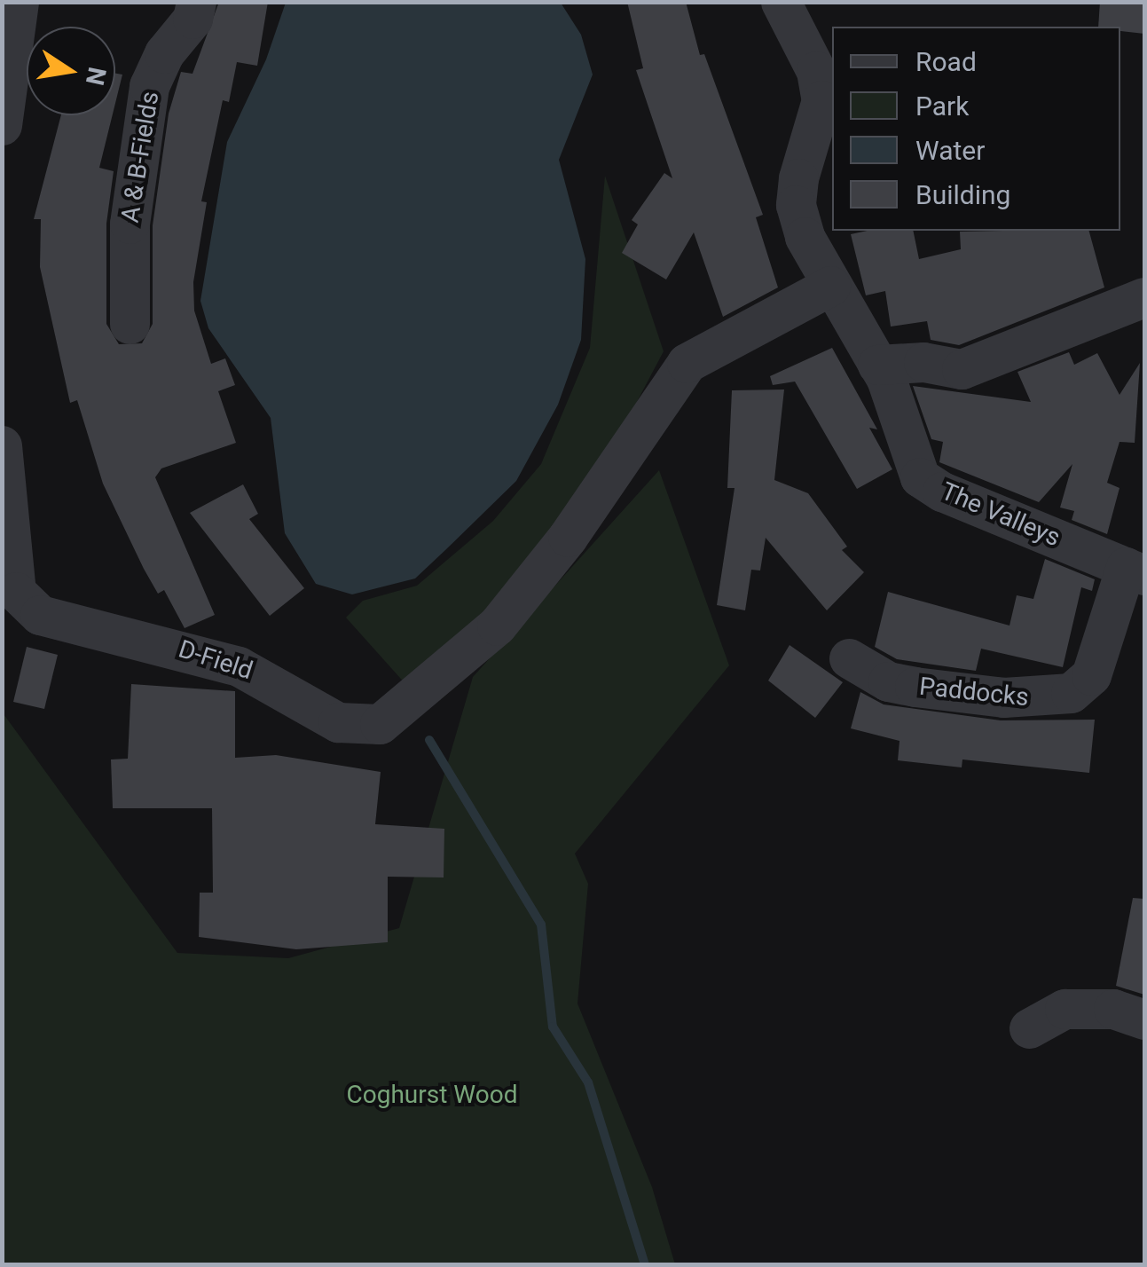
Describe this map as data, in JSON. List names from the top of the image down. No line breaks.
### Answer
{"streets":{"street":["A & B-Fields","The Valleys","D-Field","Paddocks"]},"crossings":[["The Valleys","D-Field"],["The Valleys","Paddocks"]],"parks":["Coghurst Wood"],"legend":["Road","Park","Water","Building"],"north":"right"}
